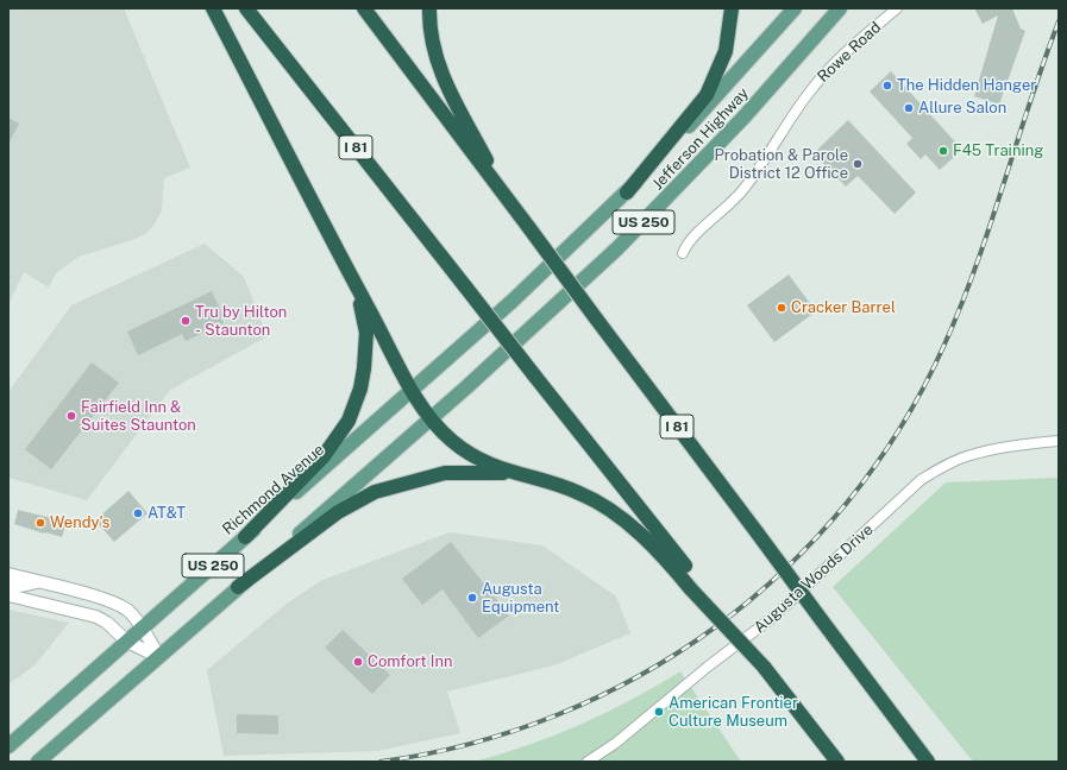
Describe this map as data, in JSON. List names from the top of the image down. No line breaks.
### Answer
{"streets":{"highway":["I 81"],"main road":["Jefferson Highway","US 250","Richmond Avenue"],"street":["Rowe Road","Augusta Woods Drive"]},"crossings":[["Jefferson Highway","US 250"],["Jefferson Highway","Richmond Avenue"]],"places":["The Hidden Hanger","Allure Salon","F45 Training","Probation & Parole District 12 Office","Cracker Barrel","Tru by Hilton - Staunton","Fairfield Inn & Suites Staunton","AT&T","Wendy's","Augusta Equipment","Comfort Inn","American Frontier Culture Museum"]}
